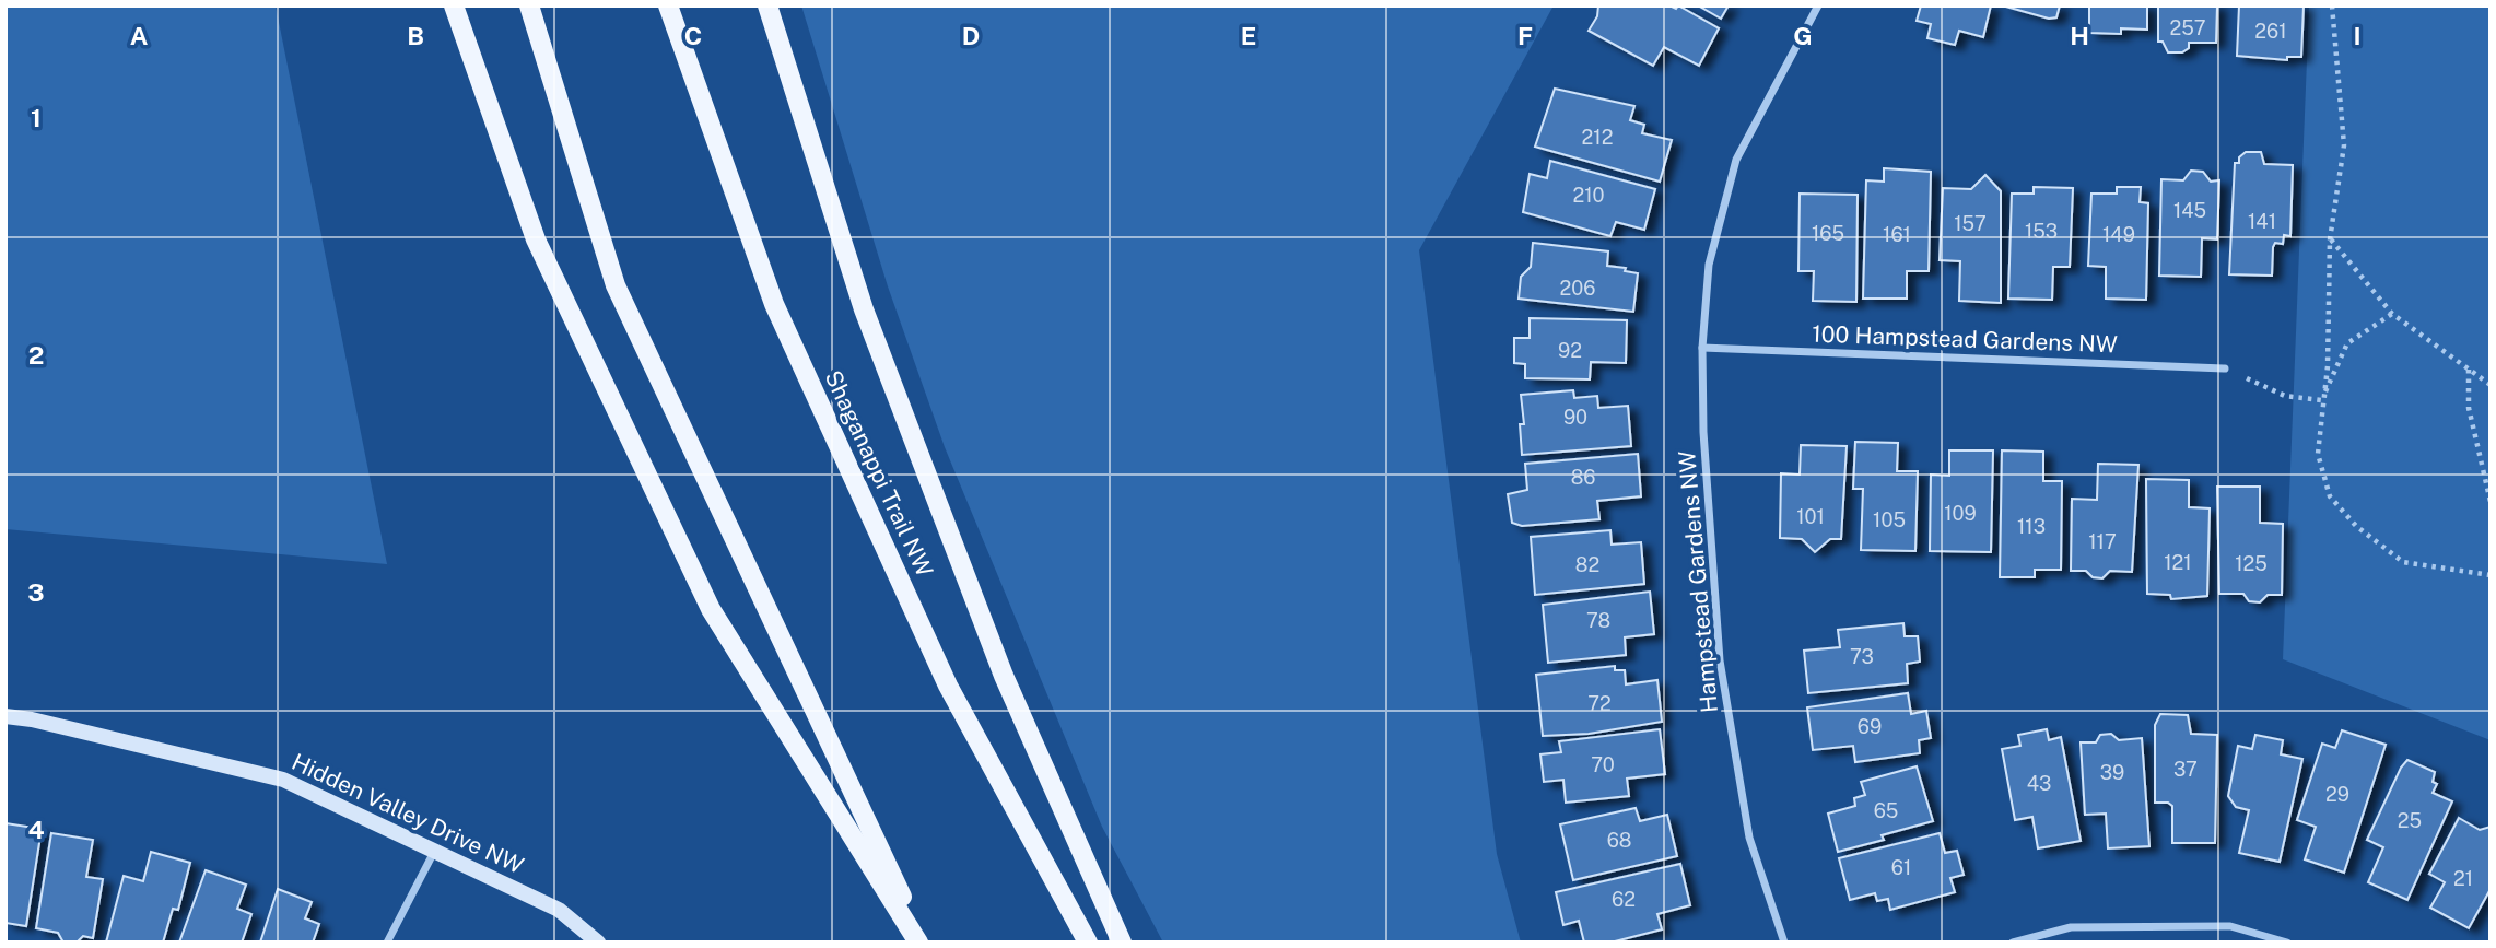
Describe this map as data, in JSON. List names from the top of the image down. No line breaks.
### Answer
{"streets":{"main road":["Shaganappi Trail NW"],"street":["100 Hampstead Gardens NW","Hampstead Gardens NW","Hidden Valley Drive NW"]},"crossings":[["100 Hampstead Gardens NW","Hampstead Gardens NW"]],"house_numbers":["257","261","212","210","145","141","157","153","165","161","149","206","92","90","86","109","101","105","113","117","121","125","82","78","73","72","69","70","37","39","43","29","65","25","68","61","21","62"],"grid":{"columns":["A","B","C","D","E","F","G","H","I"],"rows":["1","2","3","4"]}}
